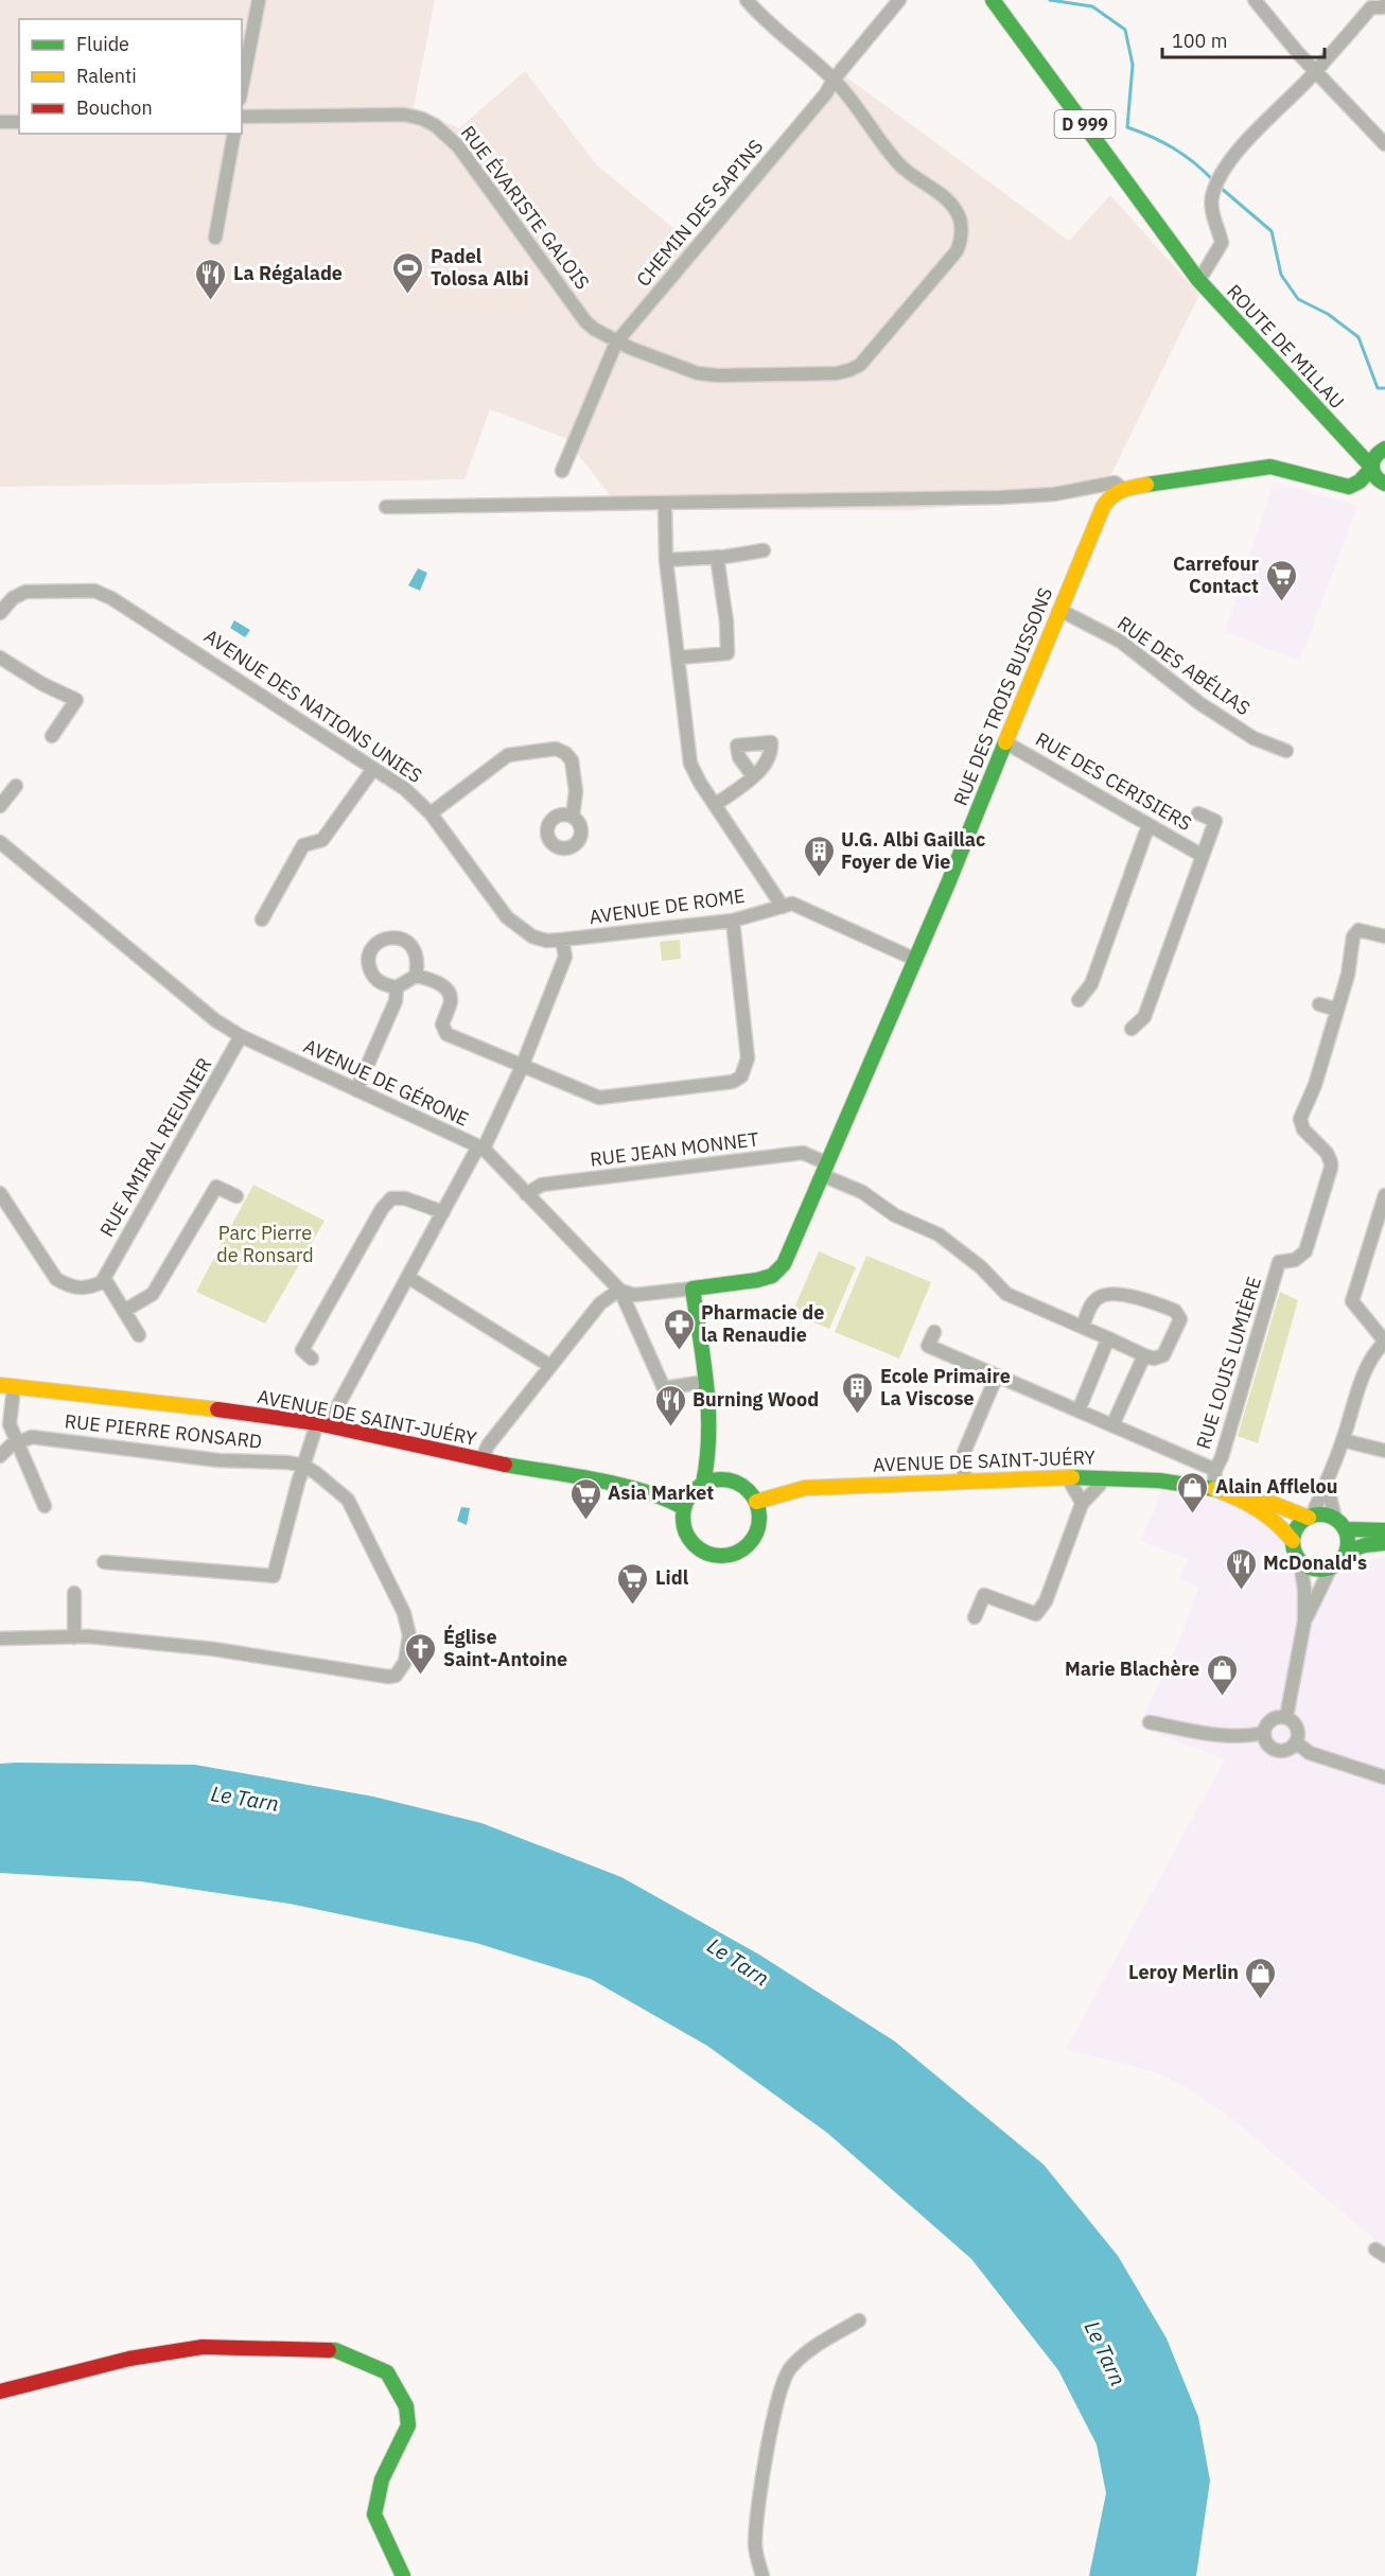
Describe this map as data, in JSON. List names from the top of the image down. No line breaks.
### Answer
{"streets":{"main road":["D 999","ROUTE DE MILLAU","RUE DES TROIS BUISSONS","AVENUE DE SAINT-JUÉRY"],"street":["RUE ÉVARISTE GALOIS","CHEMIN DES SAPINS","RUE DES ABÉLIAS","AVENUE DES NATIONS UNIES","RUE DES CERISIERS","AVENUE DE ROME","AVENUE DE GÉRONE","RUE AMIRAL RIEUNIER","RUE JEAN MONNET","RUE LOUIS LUMIÈRE","RUE PIERRE RONSARD"]},"crossings":[["RUE ÉVARISTE GALOIS","CHEMIN DES SAPINS"],["RUE DES ABÉLIAS","RUE DES TROIS BUISSONS"],["RUE DES TROIS BUISSONS","RUE DES CERISIERS"],["RUE DES TROIS BUISSONS","AVENUE DE ROME"],["RUE DES TROIS BUISSONS","RUE JEAN MONNET"],["AVENUE DES NATIONS UNIES","AVENUE DE ROME"],["AVENUE DE GÉRONE","RUE AMIRAL RIEUNIER"],["AVENUE DE GÉRONE","RUE JEAN MONNET"]],"water":["Le Tarn"],"parks":["Parc Pierre de Ronsard"],"places":{"sports":["Padel Tolosa Albi"],"restaurant":["La Régalade","Burning Wood","McDonald's"],"supermarket":["Carrefour Contact","Asia Market","Lidl"],"building":["U.G. Albi Gaillac Foyer de Vie","Ecole Primaire La Viscose"],"pharmacy":["Pharmacie de la Renaudie"],"shop":["Alain Afflelou","Marie Blachère","Leroy Merlin"],"church":["Église Saint-Antoine"]},"legend":["Fluide","Ralenti","Bouchon"],"scale_bar":"100 m"}
